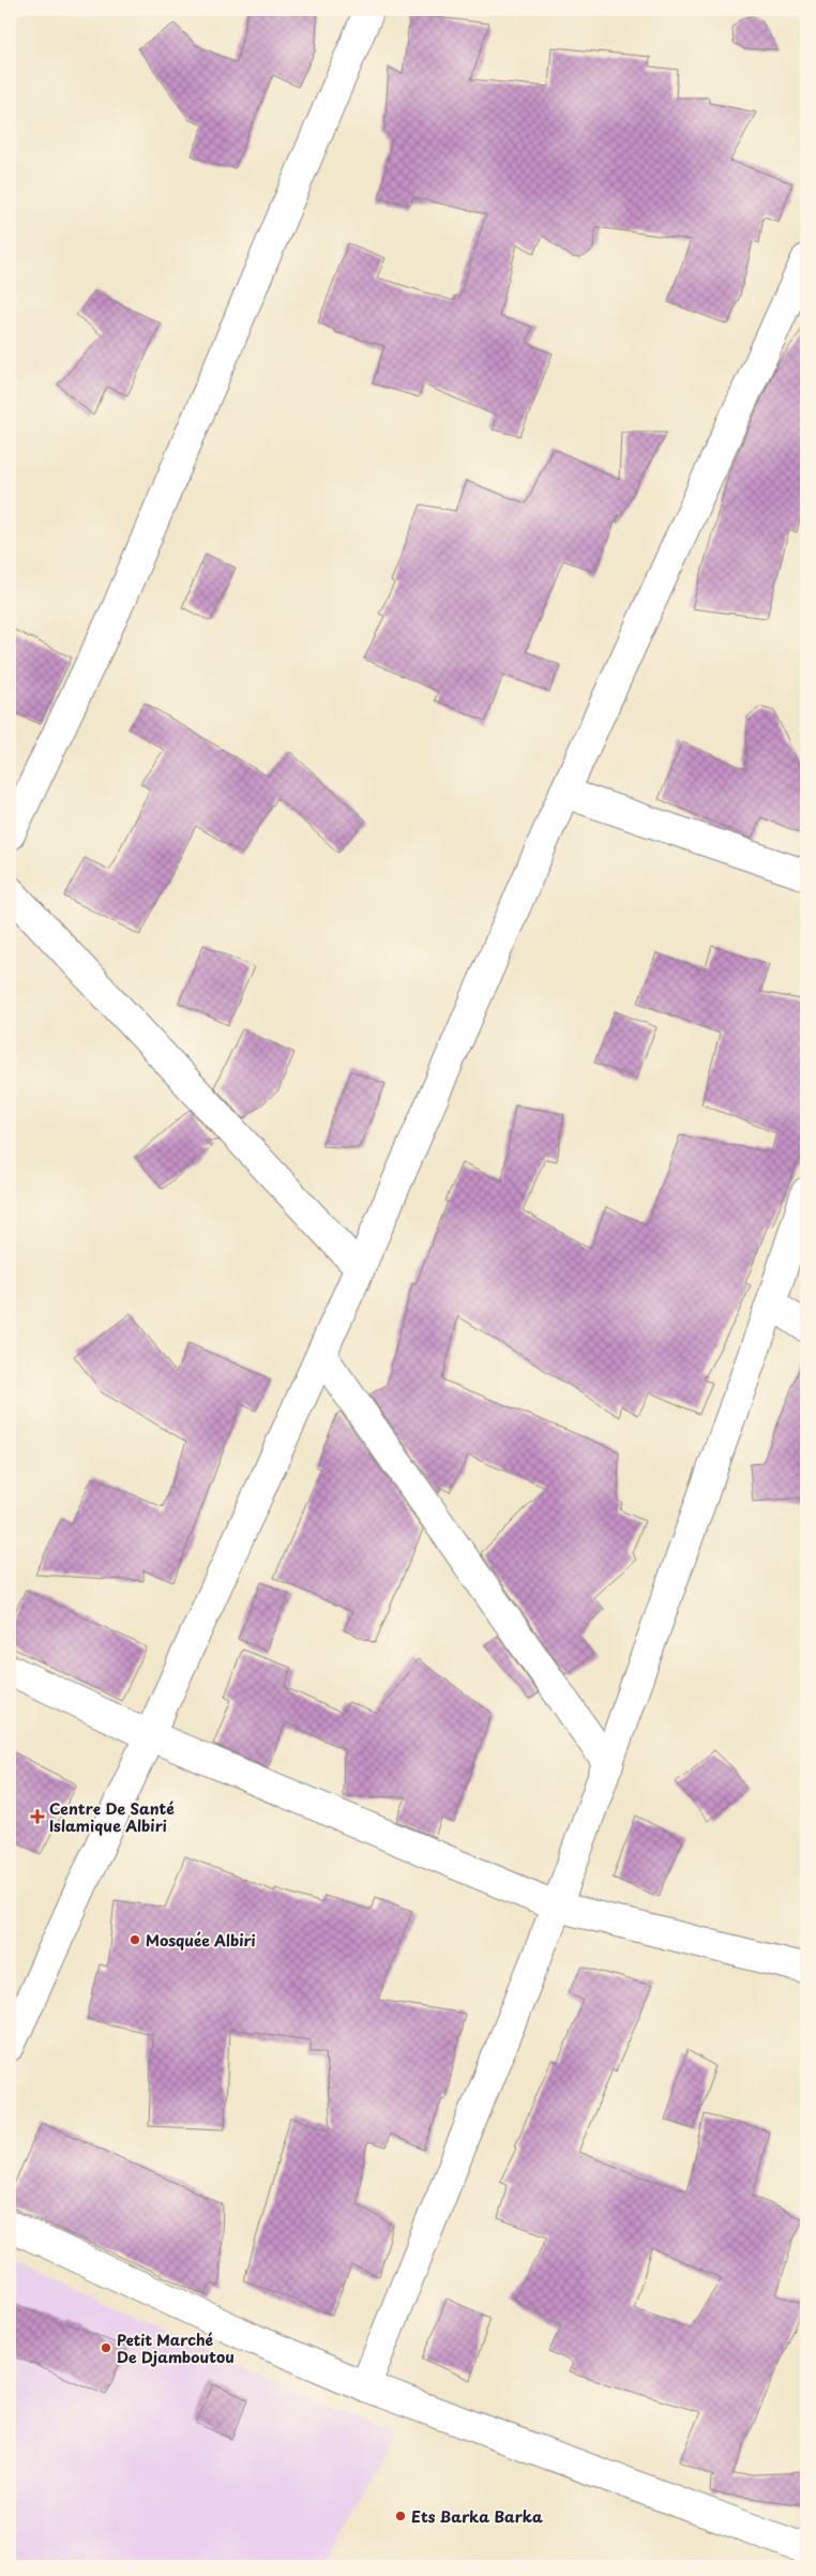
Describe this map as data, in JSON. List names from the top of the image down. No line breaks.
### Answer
{"places":{"health":["Centre De Santé Islamique Albiri"],"other":["Mosquée Albiri","Petit Marché De Djamboutou","Ets Barka Barka"]}}
